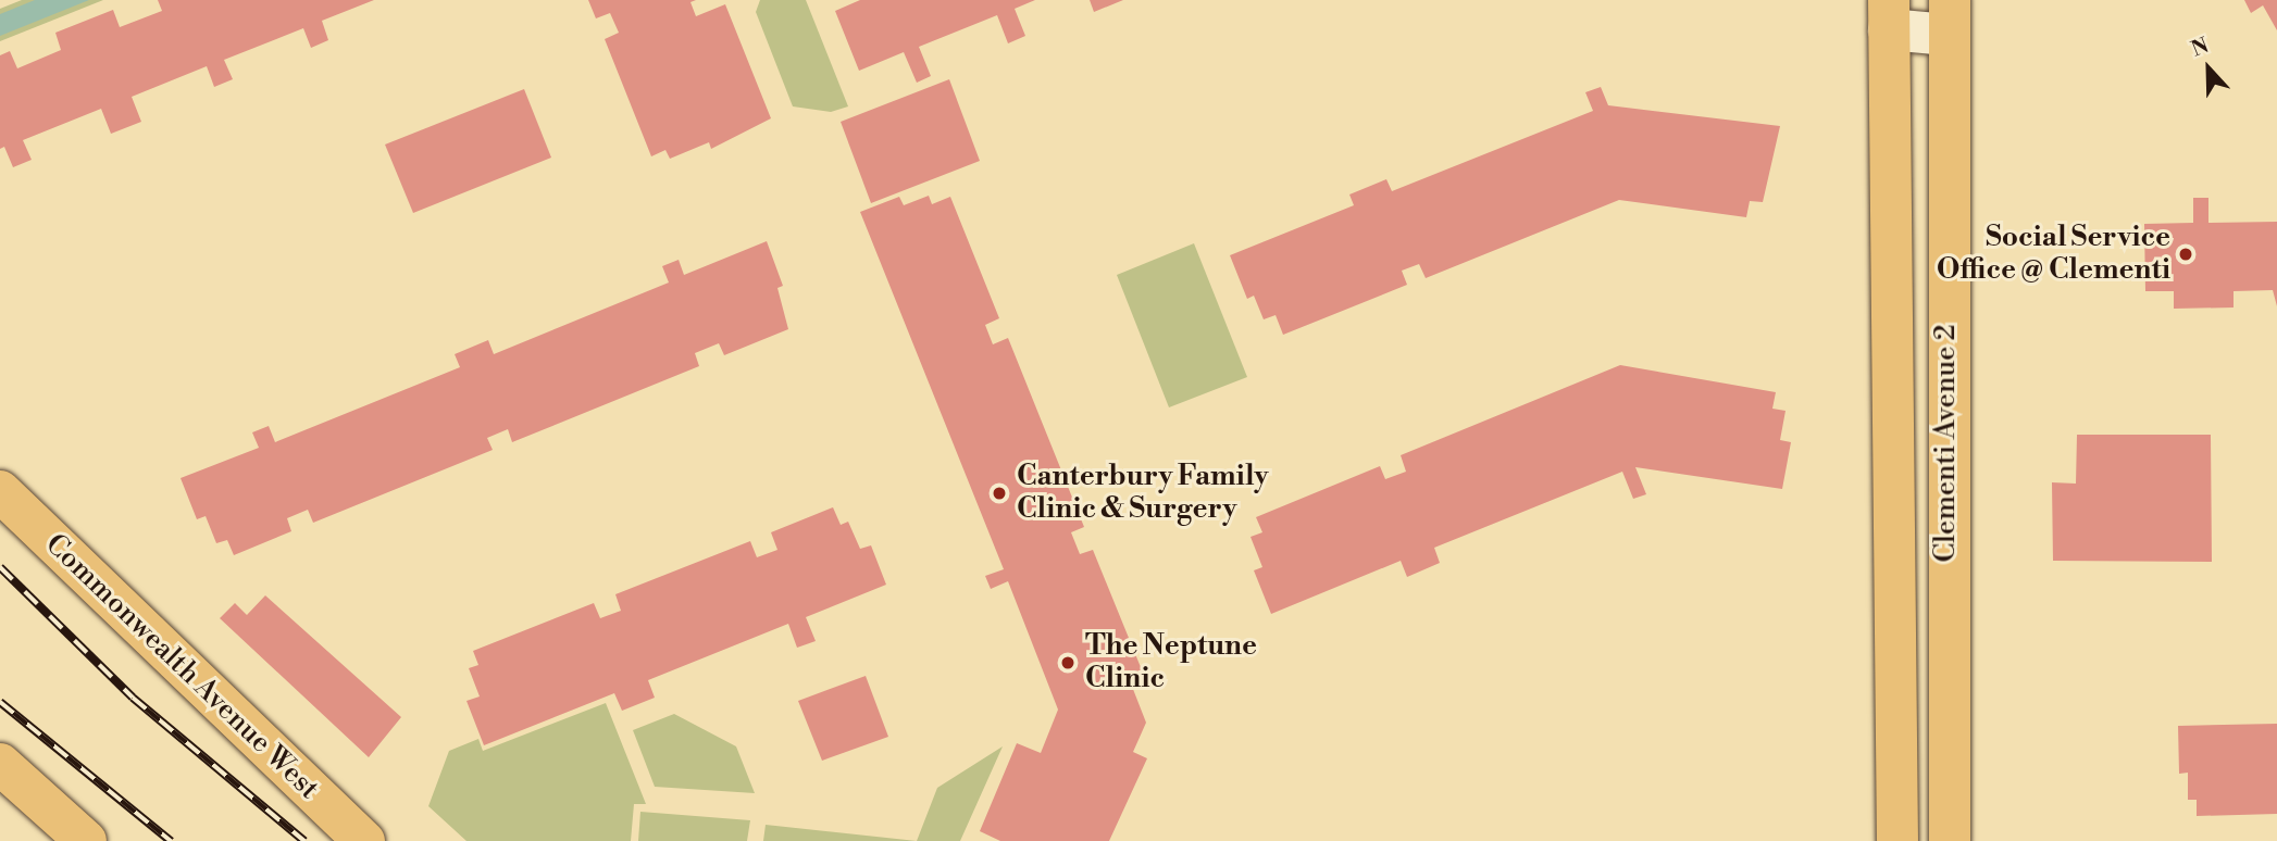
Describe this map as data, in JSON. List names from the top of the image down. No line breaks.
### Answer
{"streets":{"main road":["Clementi Avenue 2","Commonwealth Avenue West"]},"places":["Social Service Office @ Clementi","Canterbury Family Clinic & Surgery","The Neptune Clinic"],"north":"top"}
